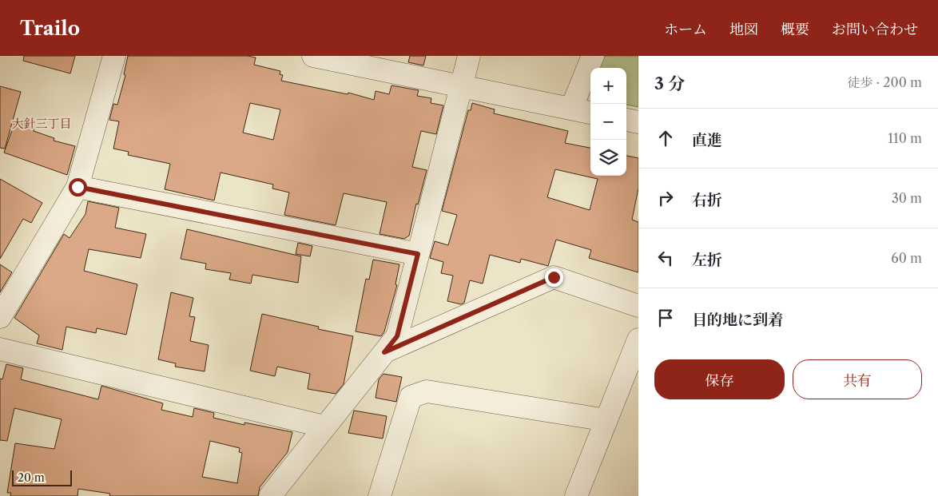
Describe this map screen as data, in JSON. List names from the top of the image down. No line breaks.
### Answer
{"districts":["大針三丁目"],"scale_bar":"20 m","page":{"header":"Trailo","nav":["ホーム","地図","概要","お問い合わせ"],"heading":["3 分","徒歩 · 200 m"],"map_buttons":["+","−"],"list":[["直進","110 m"],["右折","30 m"],["左折","60 m"],"目的地に到着"],"buttons":["保存","共有"],"scale":"20 m"}}
